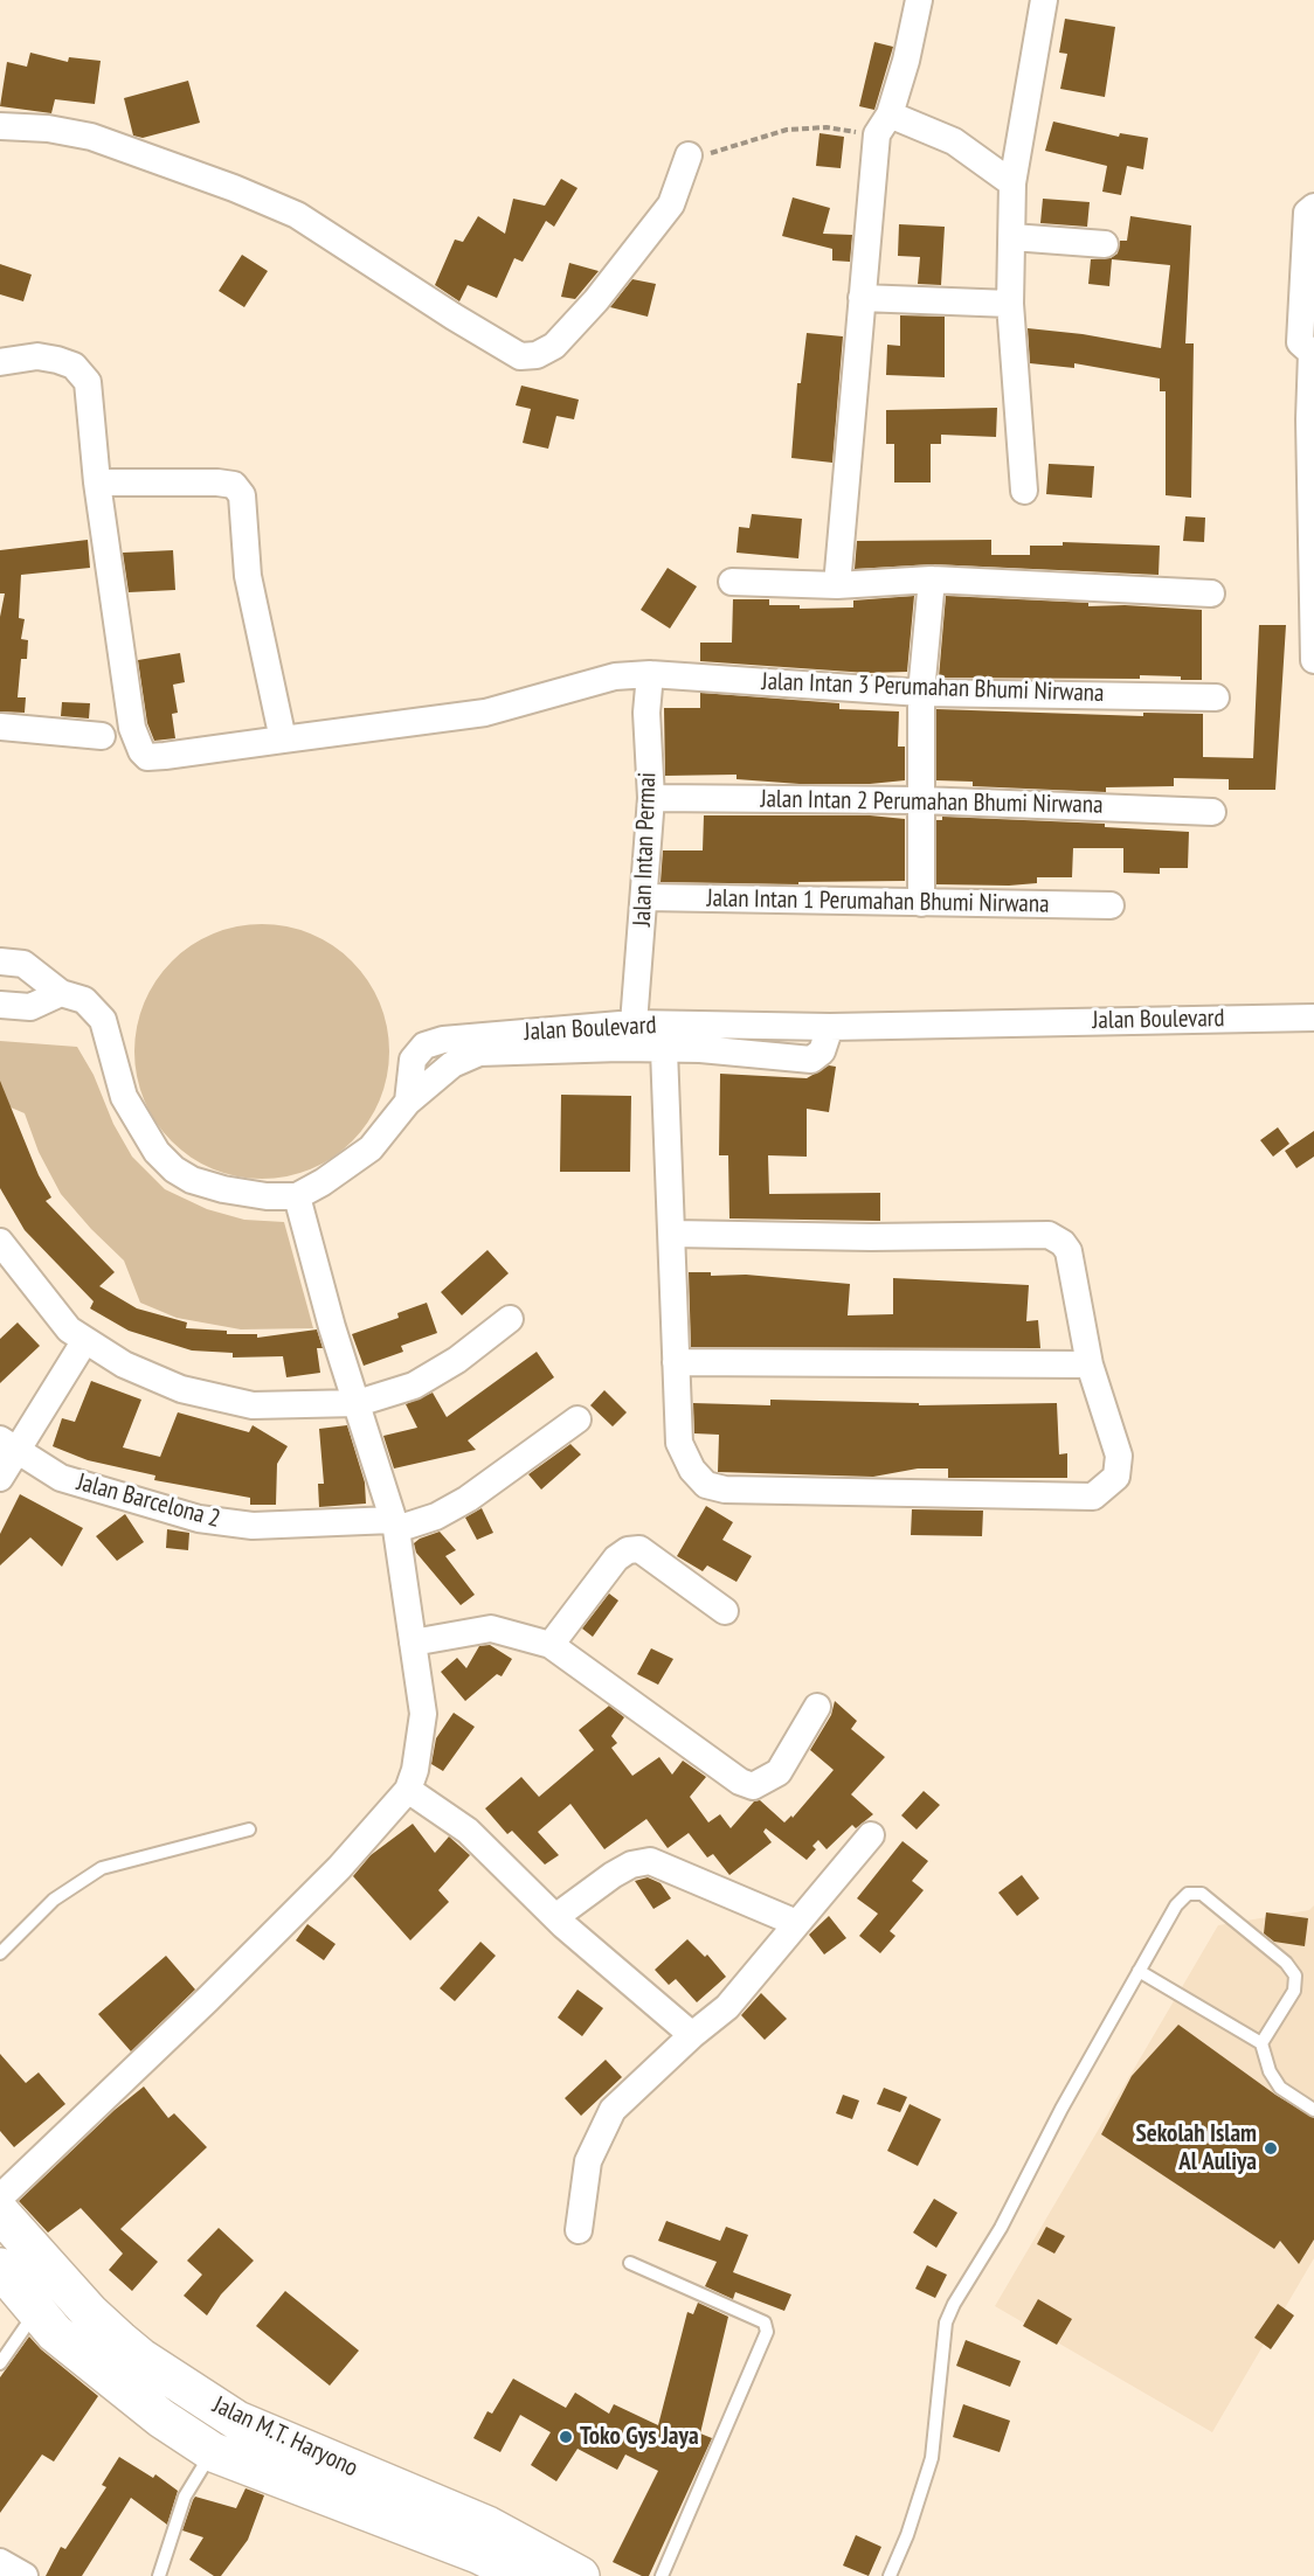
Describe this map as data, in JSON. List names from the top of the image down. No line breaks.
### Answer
{"streets":{"highway":["Jalan M.T. Haryono"],"street":["Jalan Intan 3 Perumahan Bhumi Nirwana","Jalan Intan 2 Perumahan Bhumi Nirwana","Jalan Intan Permai","Jalan Intan 1 Perumahan Bhumi Nirwana","Jalan Boulevard","Jalan Barcelona 2"]},"crossings":[["Jalan Intan 3 Perumahan Bhumi Nirwana","Jalan Intan Permai"],["Jalan Intan 2 Perumahan Bhumi Nirwana","Jalan Intan Permai"],["Jalan Intan Permai","Jalan Intan 1 Perumahan Bhumi Nirwana"],["Jalan Intan Permai","Jalan Boulevard"]],"places":["Sekolah Islam Al Auliya","Toko Gys Jaya"]}
